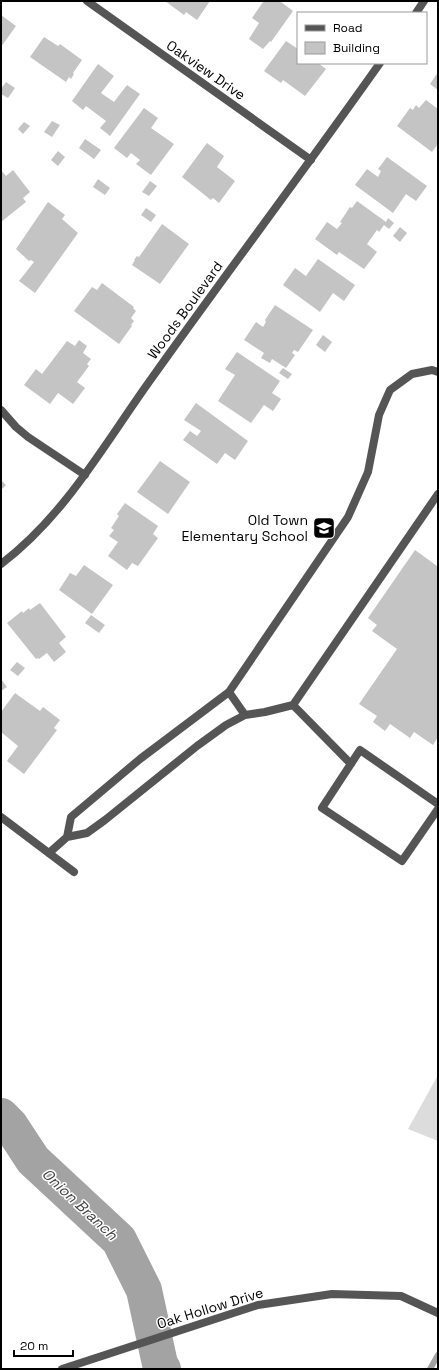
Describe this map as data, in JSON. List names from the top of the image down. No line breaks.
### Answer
{"streets":{"street":["Oakview Drive","Woods Boulevard","Oak Hollow Drive"]},"crossings":[["Oakview Drive","Woods Boulevard"]],"water":["Onion Branch"],"places":{"school or university":["Old Town Elementary School"]},"legend":["Road","Building"],"scale_bar":"20 m"}
